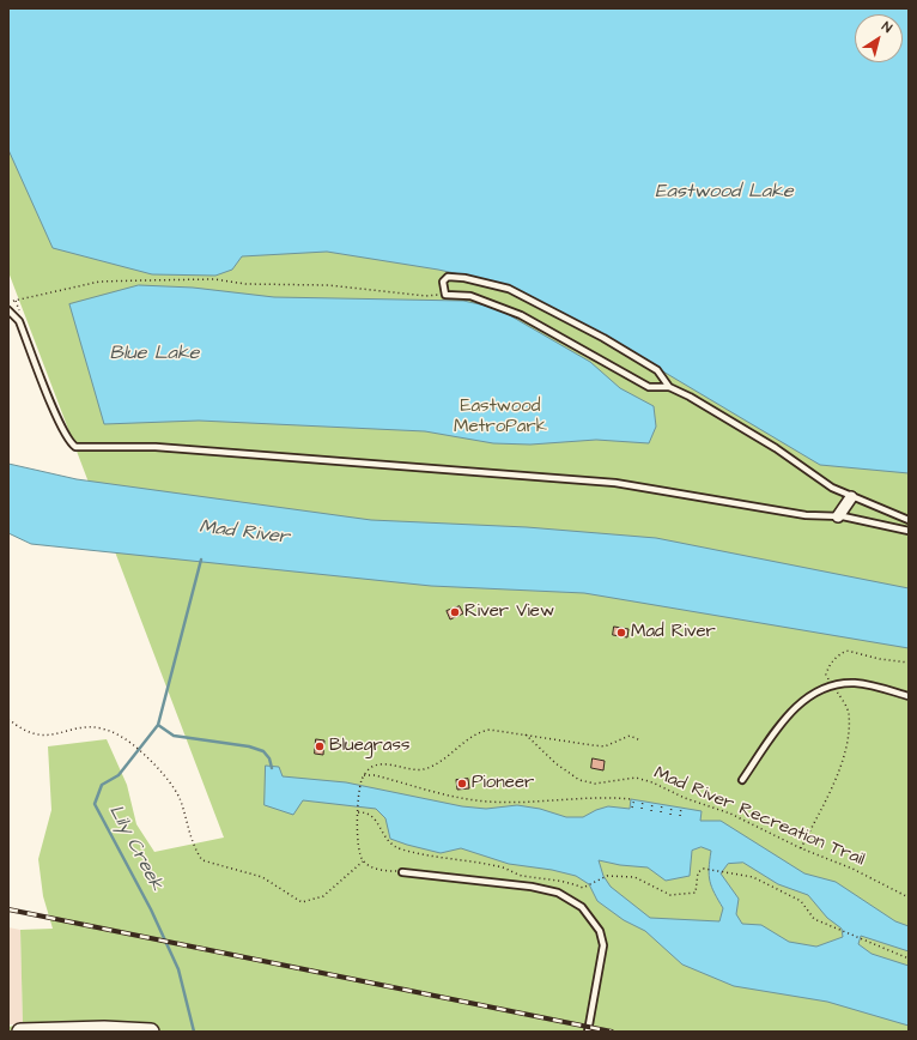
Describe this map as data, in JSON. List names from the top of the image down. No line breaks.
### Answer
{"streets":{"path":["Mad River Recreation Trail"]},"water":["Eastwood Lake","Blue Lake","Mad River","Lily Creek"],"parks":["Eastwood MetroPark"],"places":["River View","Mad River","Bluegrass","Pioneer"],"north":"top right"}
